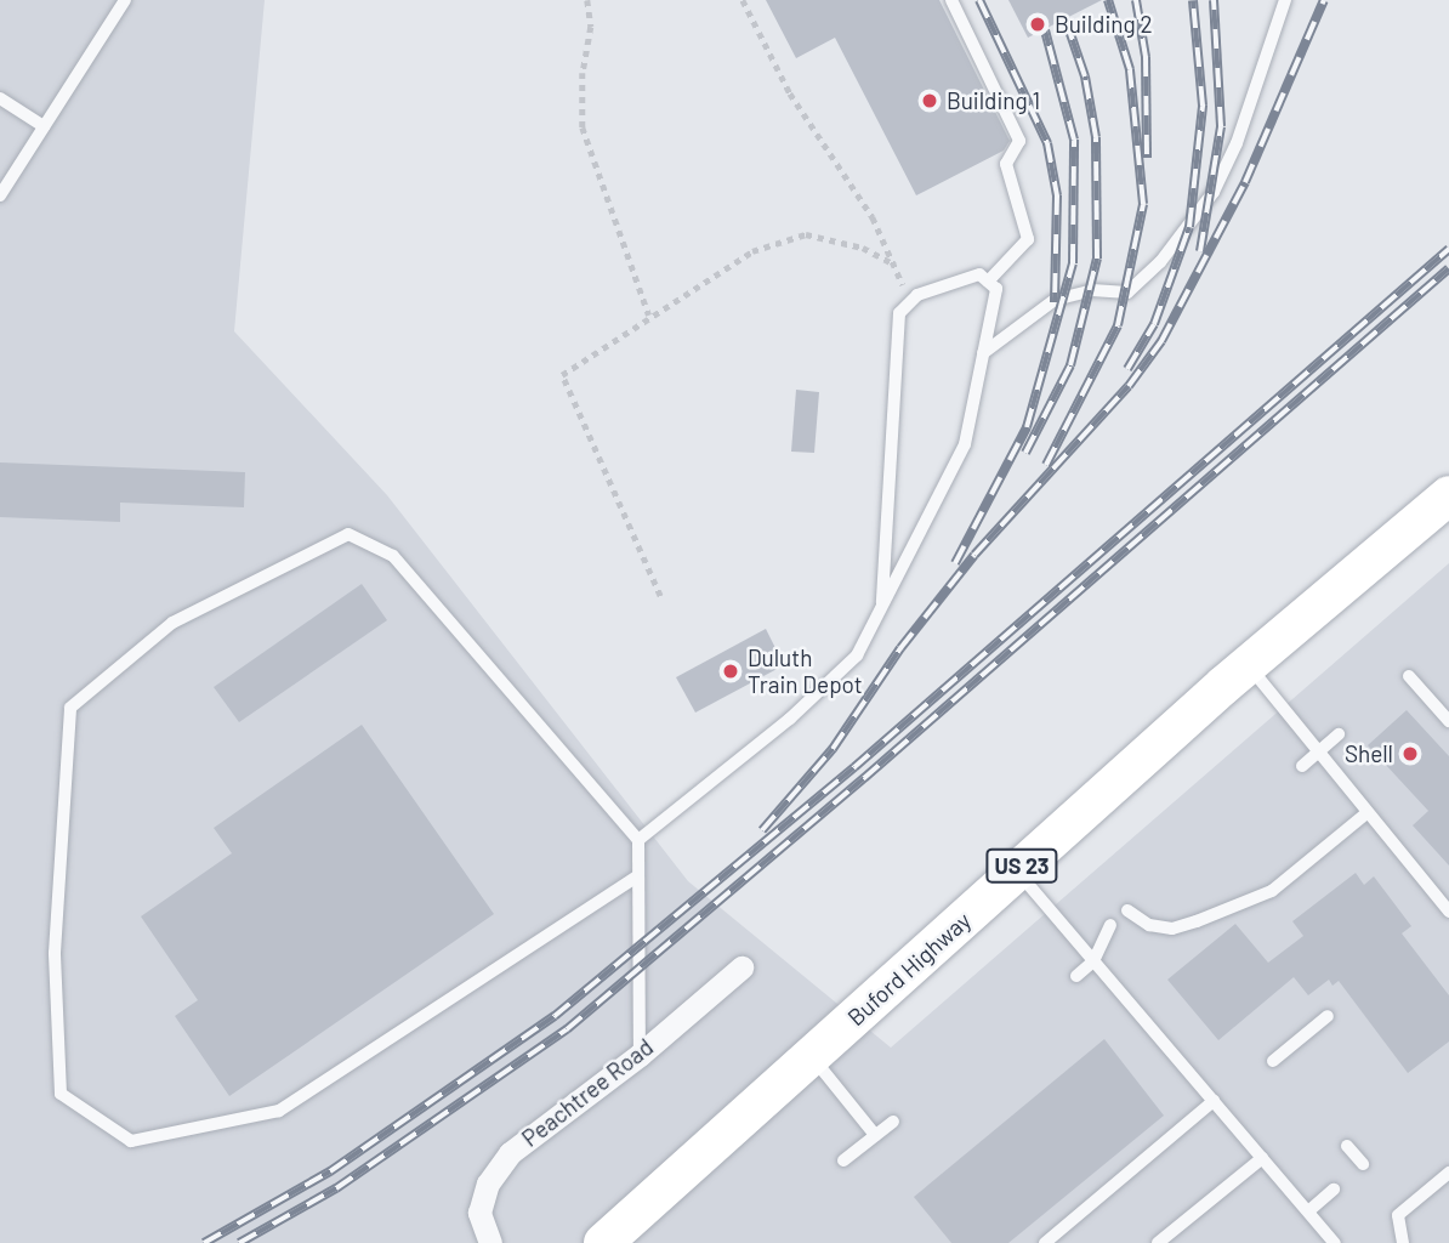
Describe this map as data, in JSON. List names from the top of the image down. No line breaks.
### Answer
{"streets":{"main road":["US 23","Buford Highway"],"street":["Peachtree Road"]},"places":["Building 2","Building 1","Duluth Train Depot","Shell"]}
